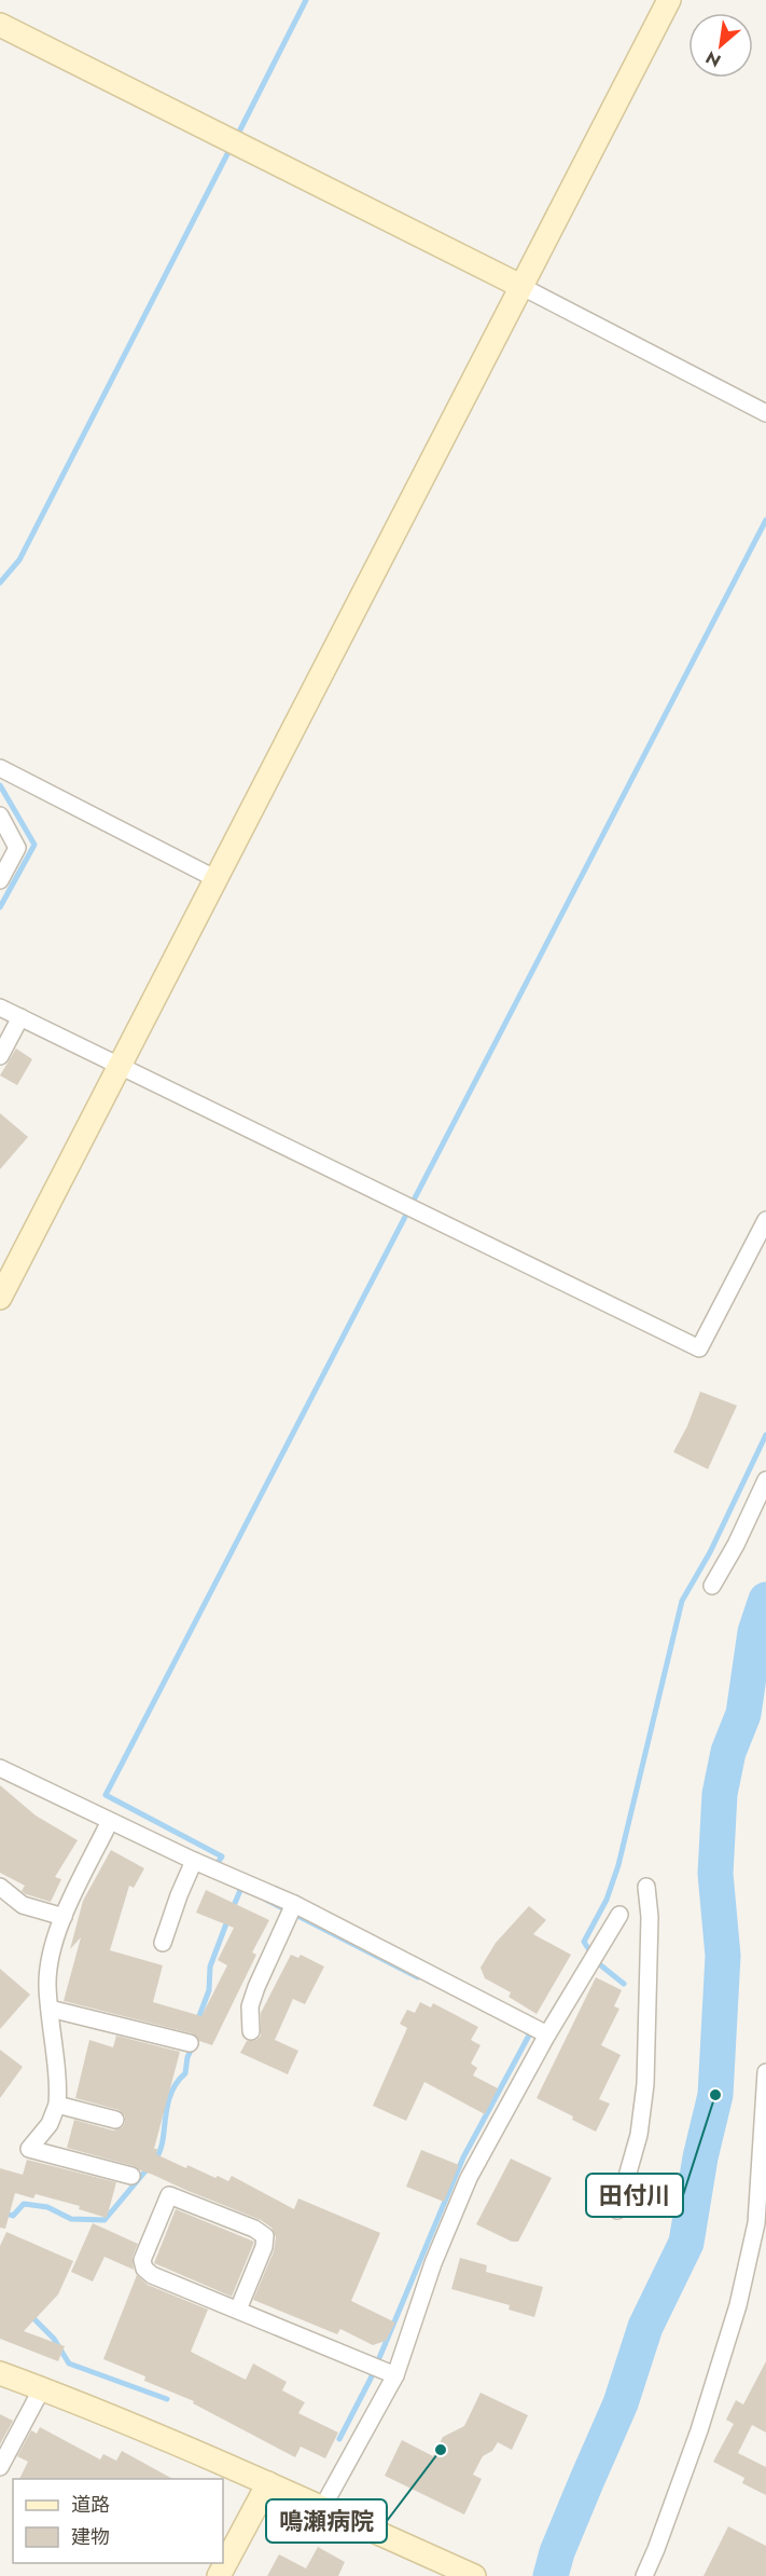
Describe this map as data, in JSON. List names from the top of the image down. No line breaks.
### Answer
{"places":["田付川","鳴瀬病院"],"legend":["道路","建物"],"north":"bottom left"}
